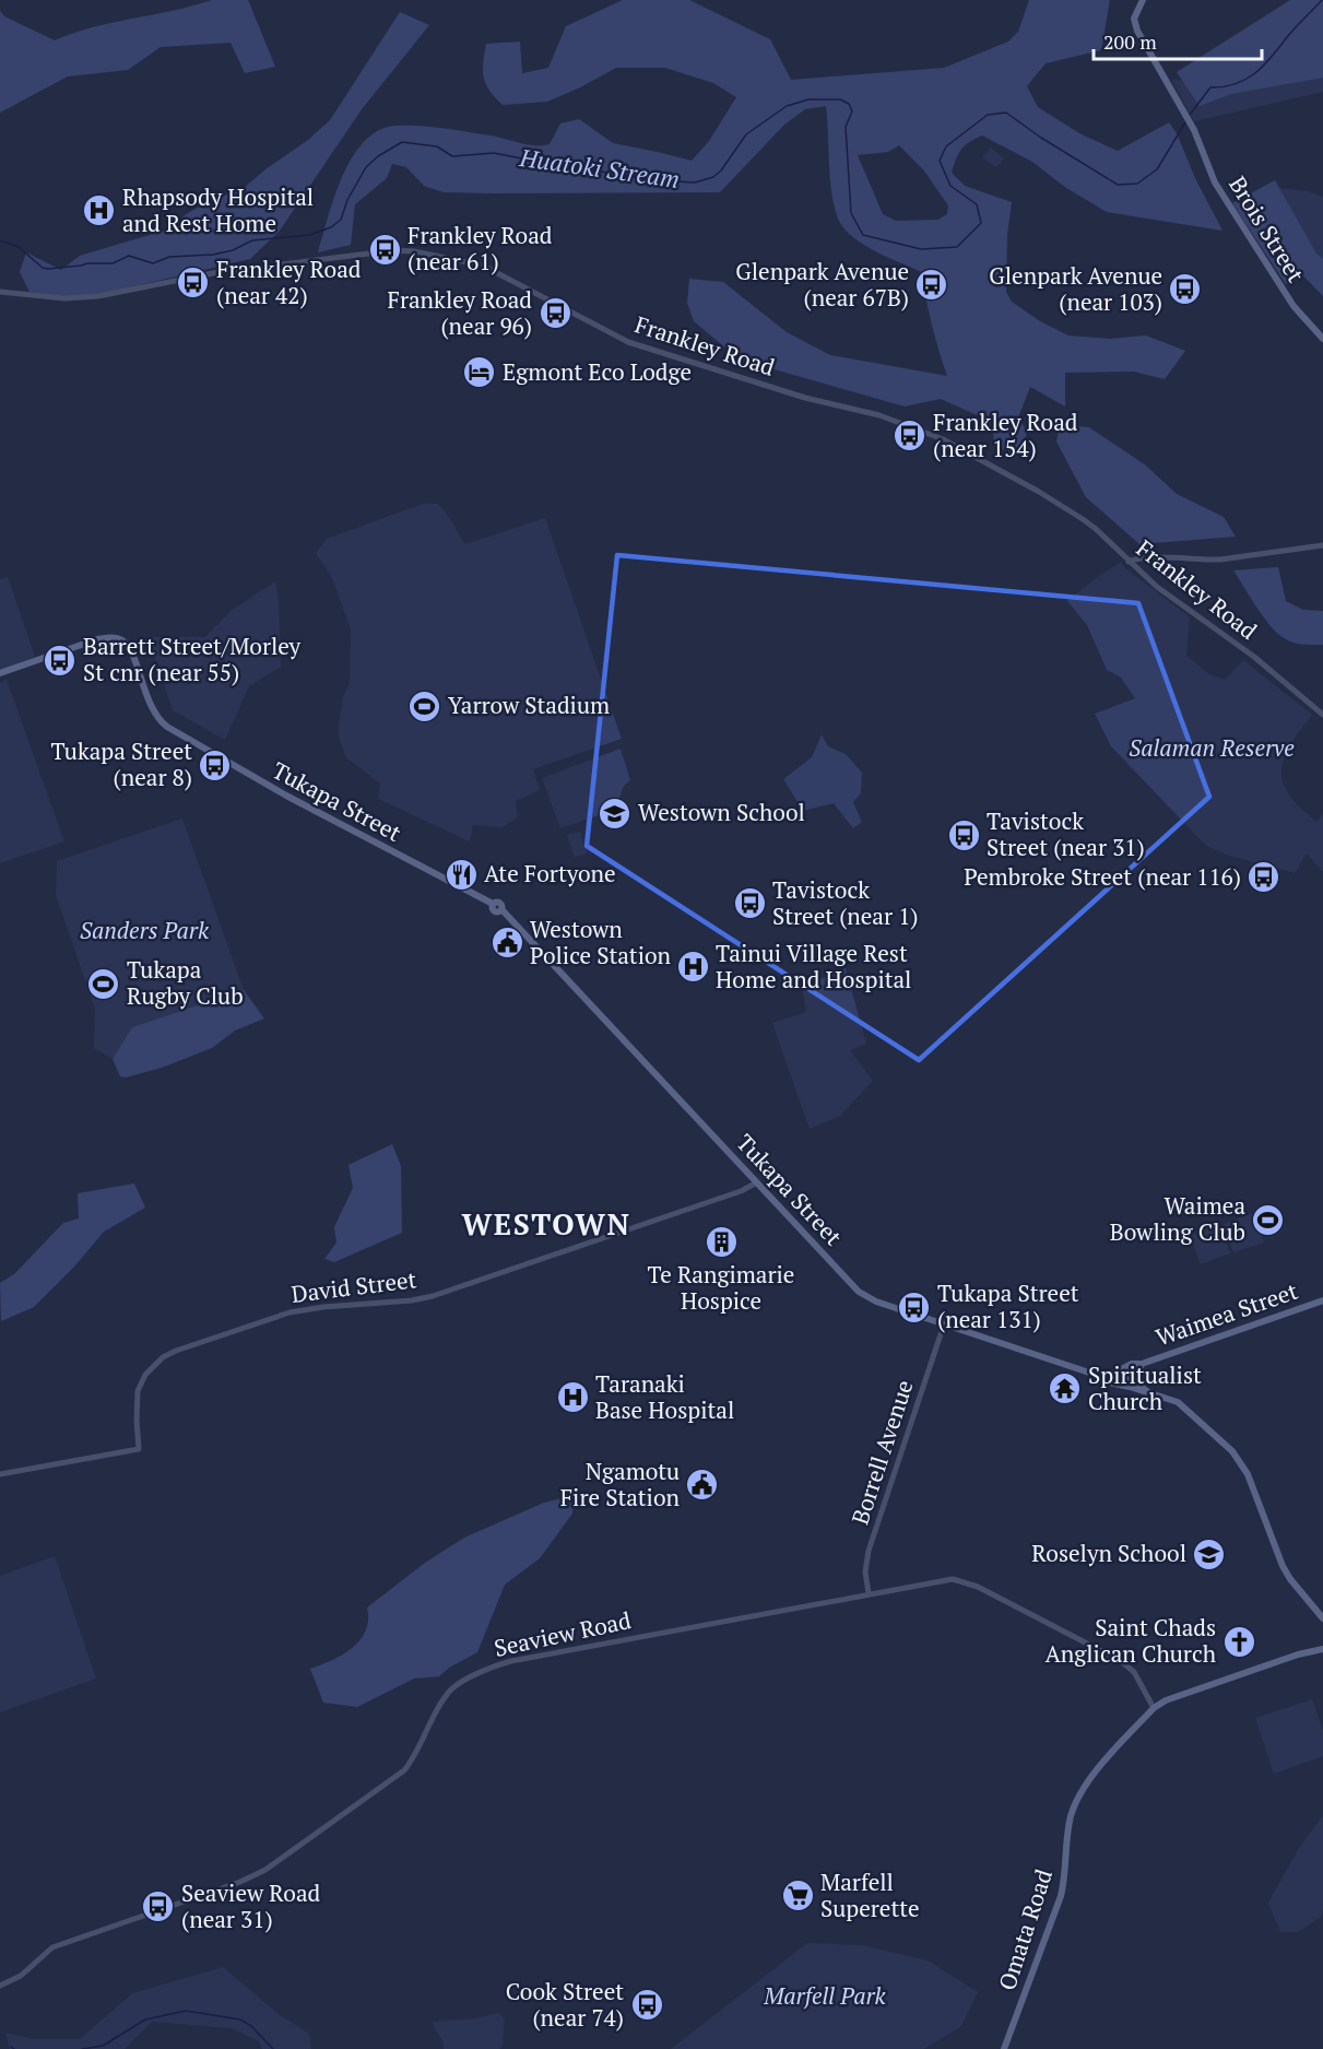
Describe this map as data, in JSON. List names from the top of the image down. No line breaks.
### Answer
{"streets":{"main road":["Brois Street","Tukapa Street","Waimea Street","Omata Road"],"street":["Frankley Road","David Street","Borrell Avenue","Seaview Road"]},"crossings":[["Tukapa Street","David Street"],["Tukapa Street","Waimea Street"],["Tukapa Street","Borrell Avenue"],["Borrell Avenue","Seaview Road"],["Seaview Road","Omata Road"]],"districts":["WESTOWN"],"water":["Huatoki Stream"],"parks":["Salaman Reserve","Sanders Park","Marfell Park"],"places":{"hospital":["Rhapsody Hospital and Rest Home","Tainui Village Rest Home and Hospital","Taranaki Base Hospital"],"bus stop":["Frankley Road (near 61)","Frankley Road (near 42)","Glenpark Avenue (near 67B)","Glenpark Avenue (near 103)","Frankley Road (near 96)","Frankley Road (near 154)","Barrett Street/Morley St cnr (near 55)","Tukapa Street (near 8)","Tavistock Street (near 31)","Pembroke Street (near 116)","Tavistock Street (near 1)","Tukapa Street (near 131)","Seaview Road (near 31)","Cook Street (near 74)"],"hotel":["Egmont Eco Lodge"],"sports":["Yarrow Stadium","Tukapa Rugby Club","Waimea Bowling Club"],"school or university":["Westown School","Roselyn School"],"restaurant":["Ate Fortyone"],"public building":["Westown Police Station","Ngamotu Fire Station"],"building":["Te Rangimarie Hospice"],"temple":["Spiritualist Church"],"church":["Saint Chads Anglican Church"],"supermarket":["Marfell Superette"]},"scale_bar":"200 m"}
